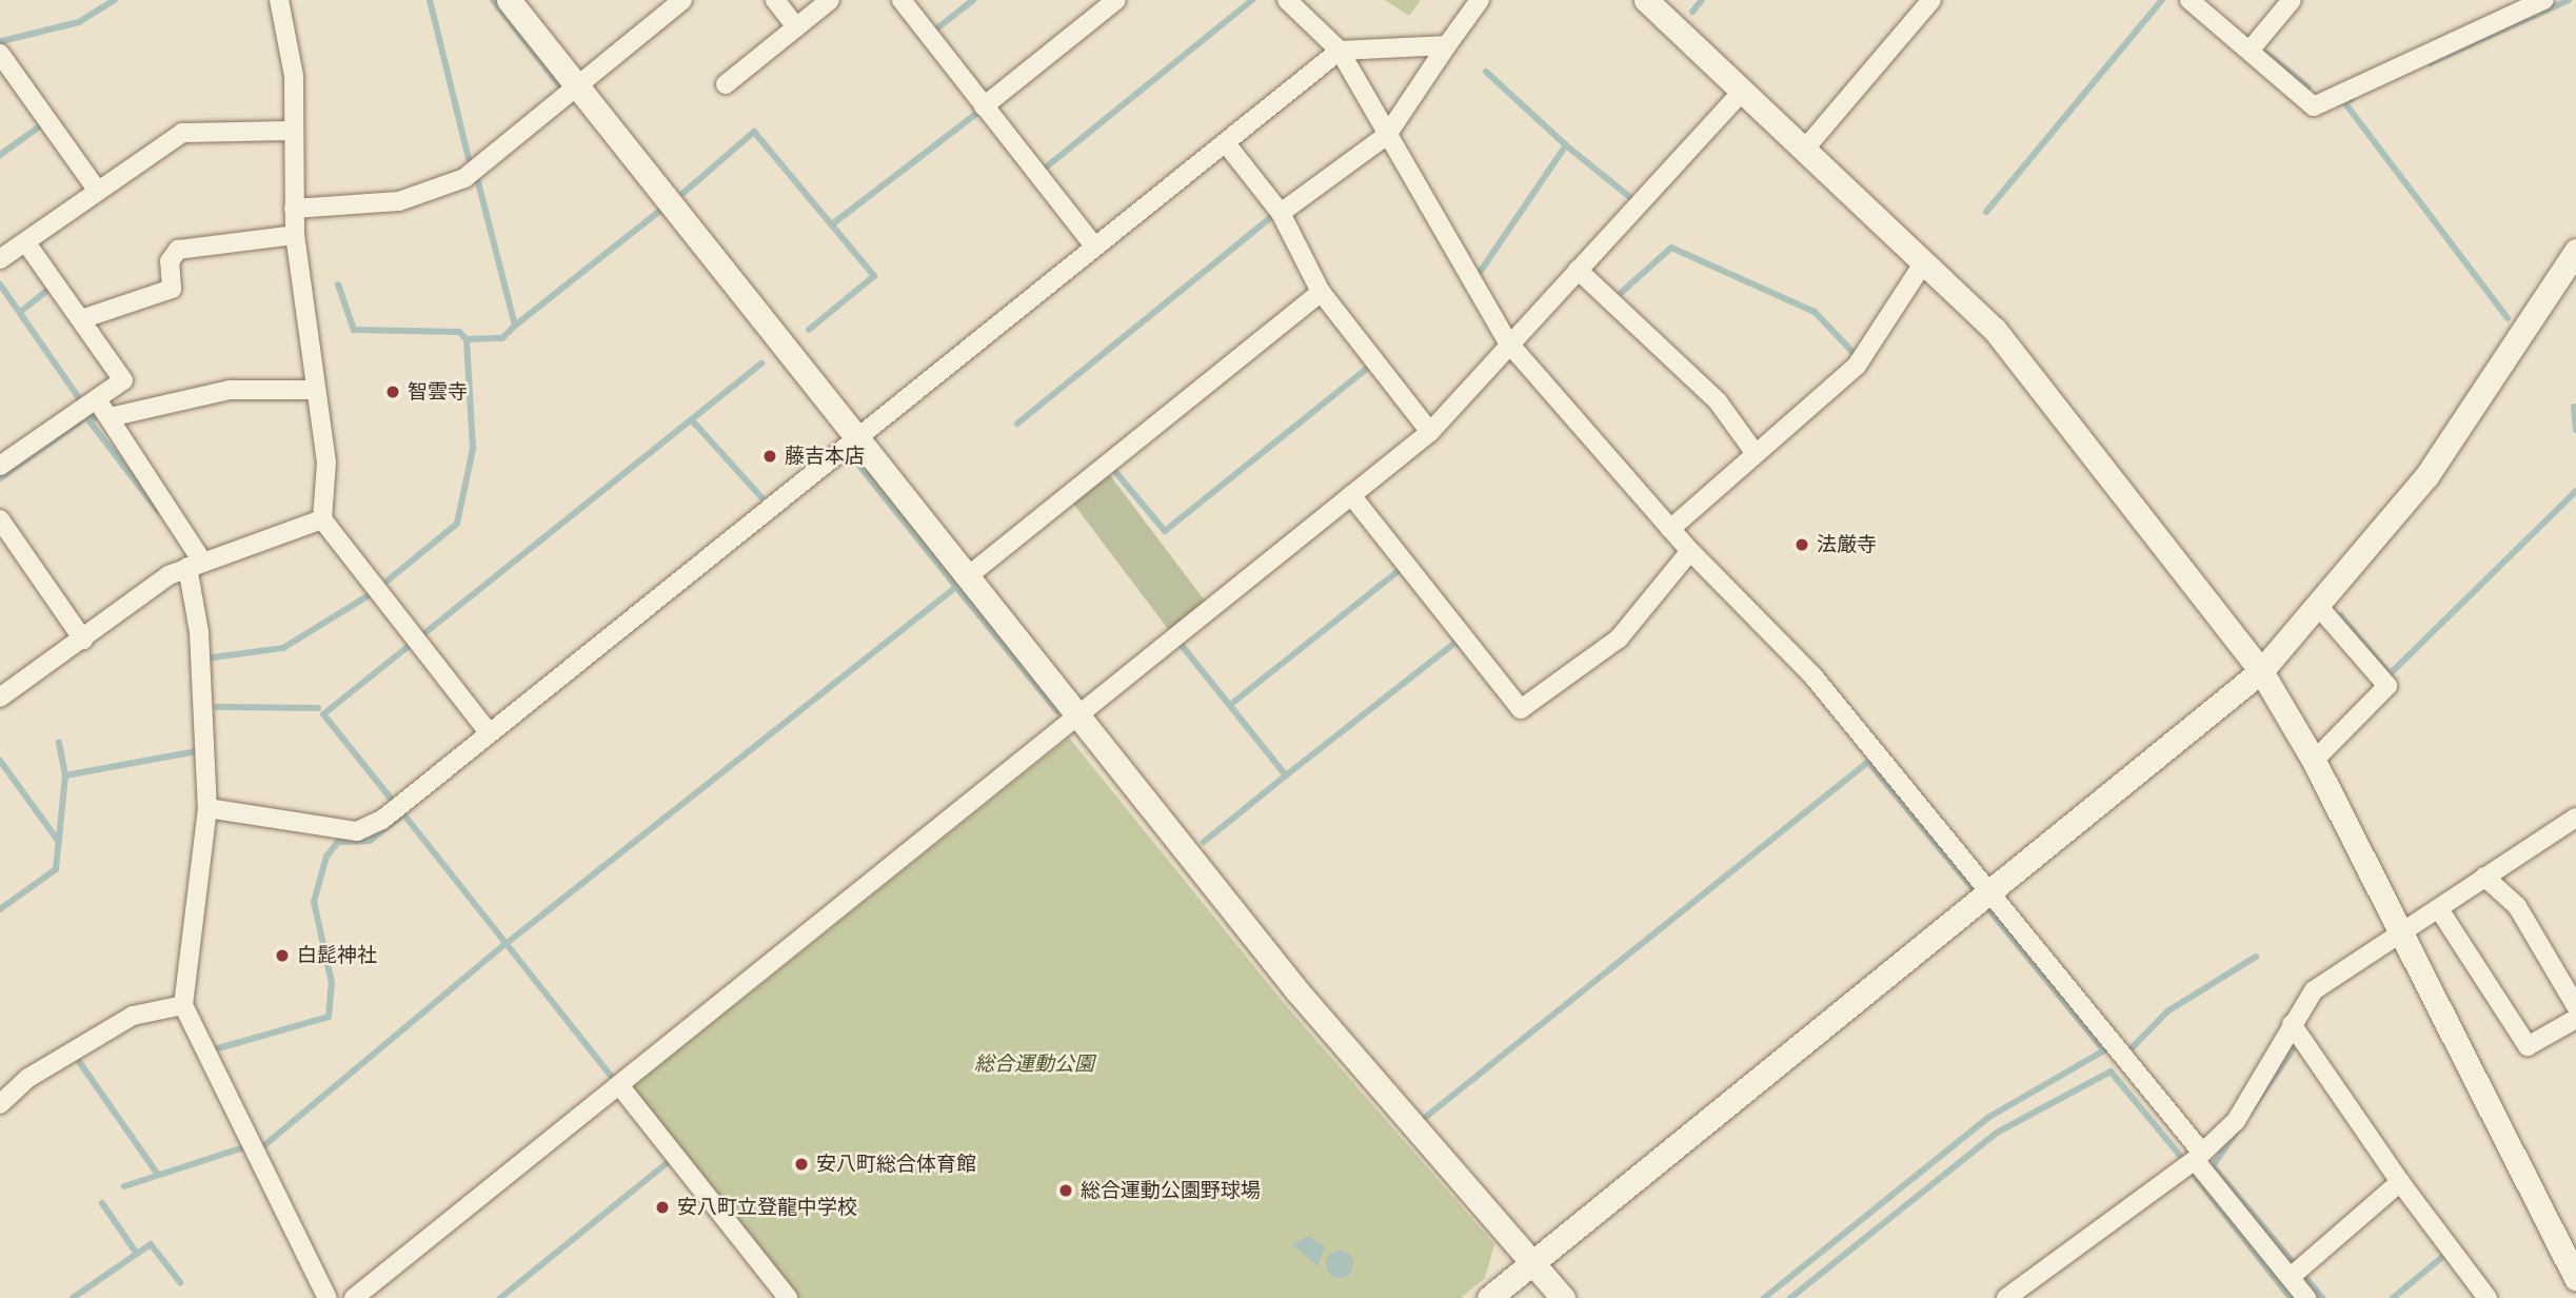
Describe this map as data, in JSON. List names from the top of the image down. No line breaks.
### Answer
{"parks":["総合運動公園"],"places":["智雲寺","藤吉本店","法厳寺","白髭神社","安八町総合体育館","総合運動公園野球場","安八町立登龍中学校"]}
